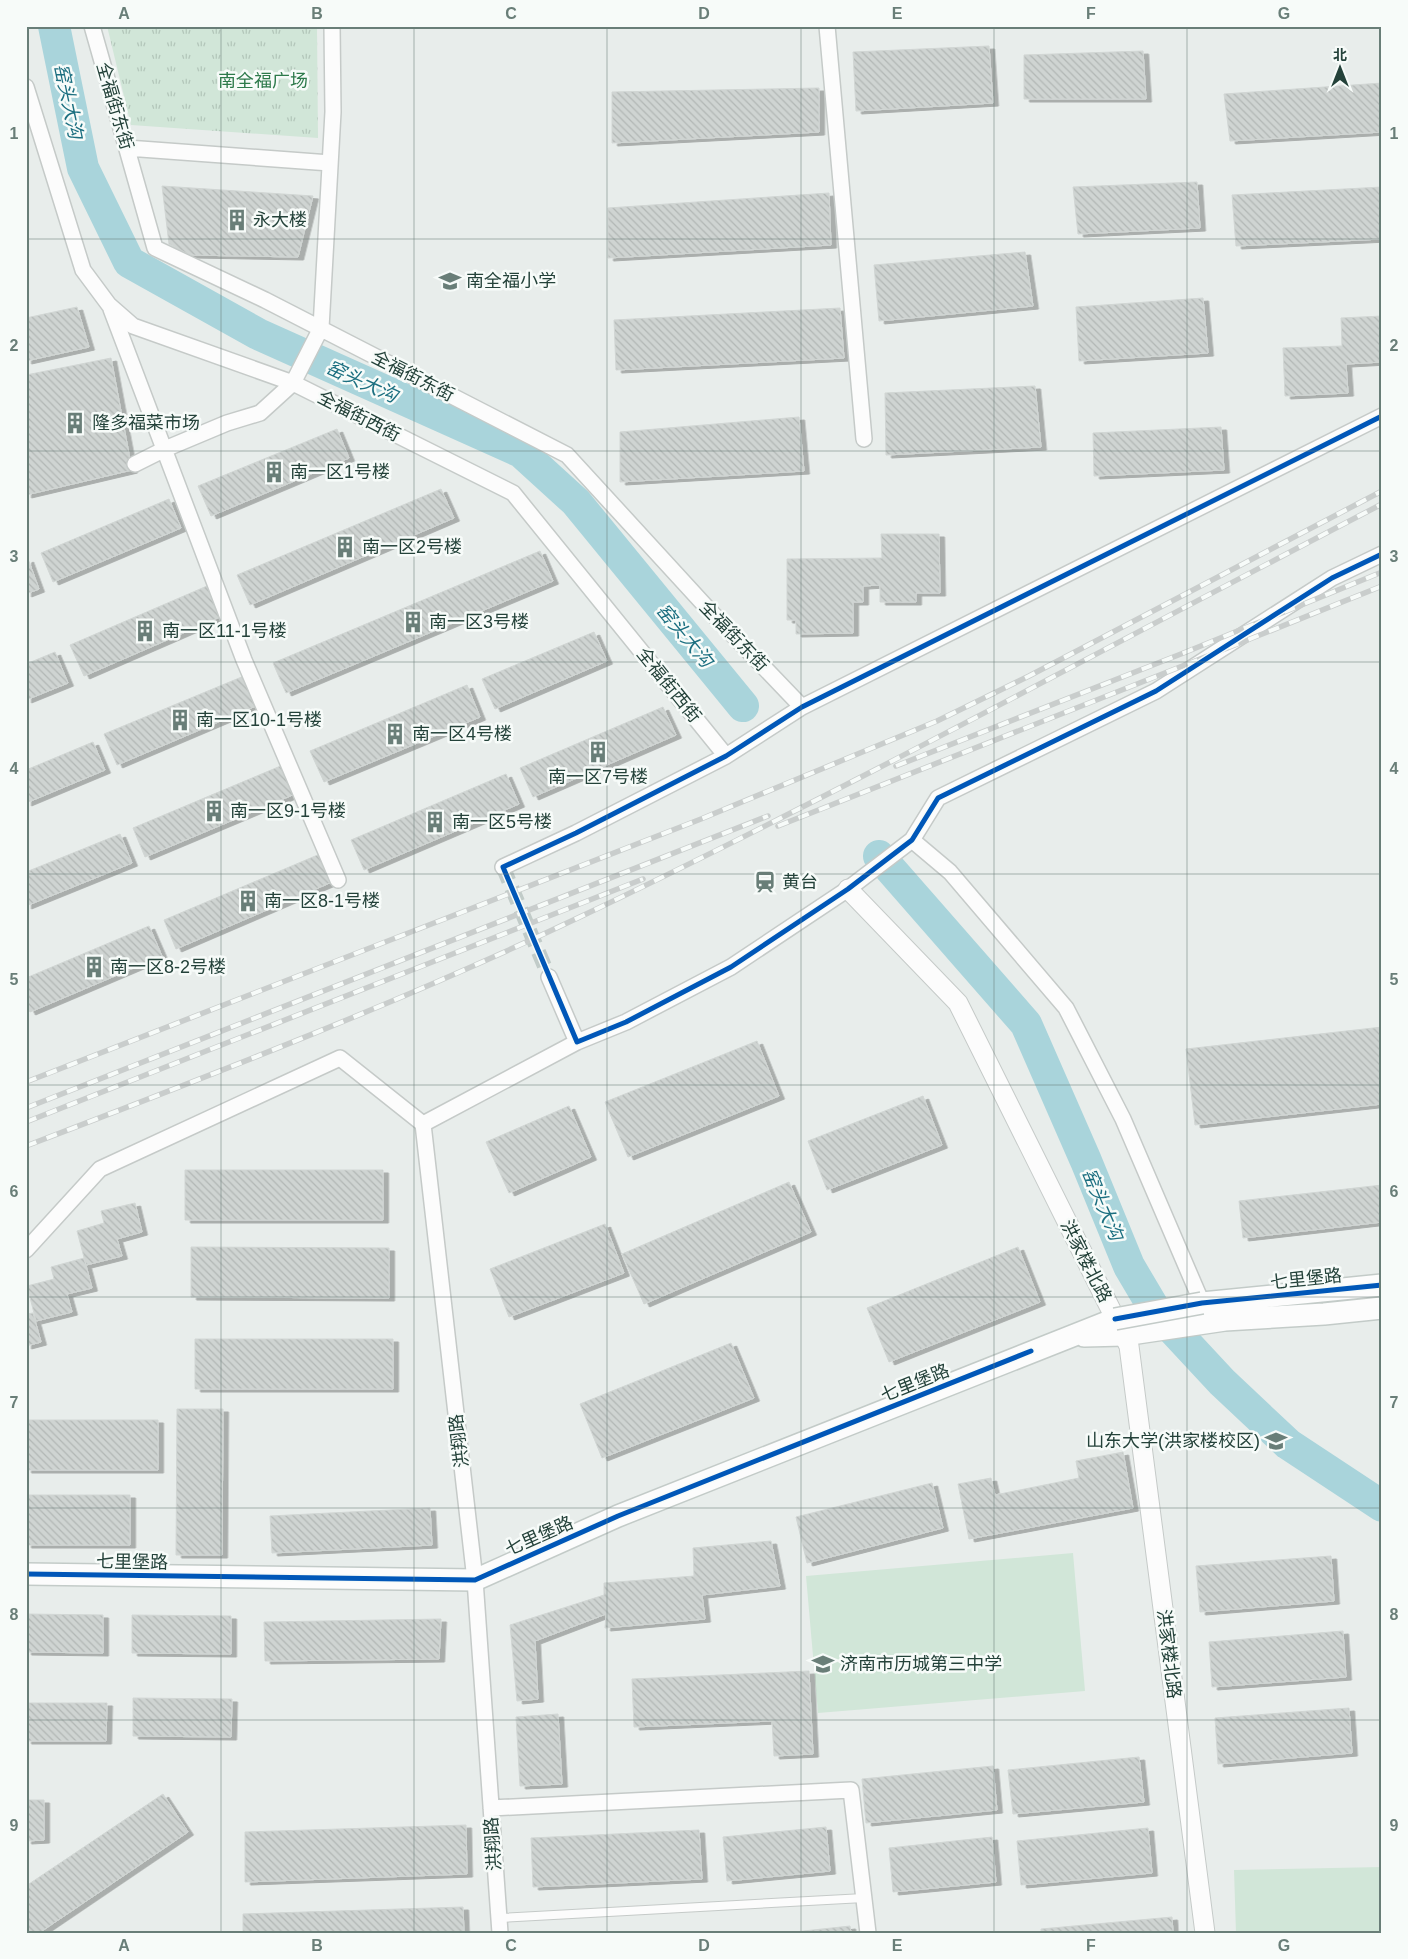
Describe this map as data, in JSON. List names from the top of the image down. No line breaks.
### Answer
{"streets":{"main road":["七里堡路"],"street":["全福街东街","全福街西街","洪家楼北路","洪翔路"]},"crossings":[["洪家楼北路","七里堡路"],["七里堡路","洪翔路"]],"water":["窑头大沟"],"parks":["南全福广场"],"places":{"building":["永大楼","隆多福菜市场","南一区1号楼","南一区2号楼","南一区3号楼","南一区11-1号楼","南一区10-1号楼","南一区4号楼","南一区7号楼","南一区9-1号楼","南一区5号楼","南一区8-1号楼","南一区8-2号楼"],"school or university":["南全福小学","山东大学(洪家楼校区)","济南市历城第三中学"],"station":["黄台"]},"north":"top","grid":{"columns":["A","B","C","D","E","F","G"],"rows":["1","2","3","4","5","6","7","8","9"]}}
